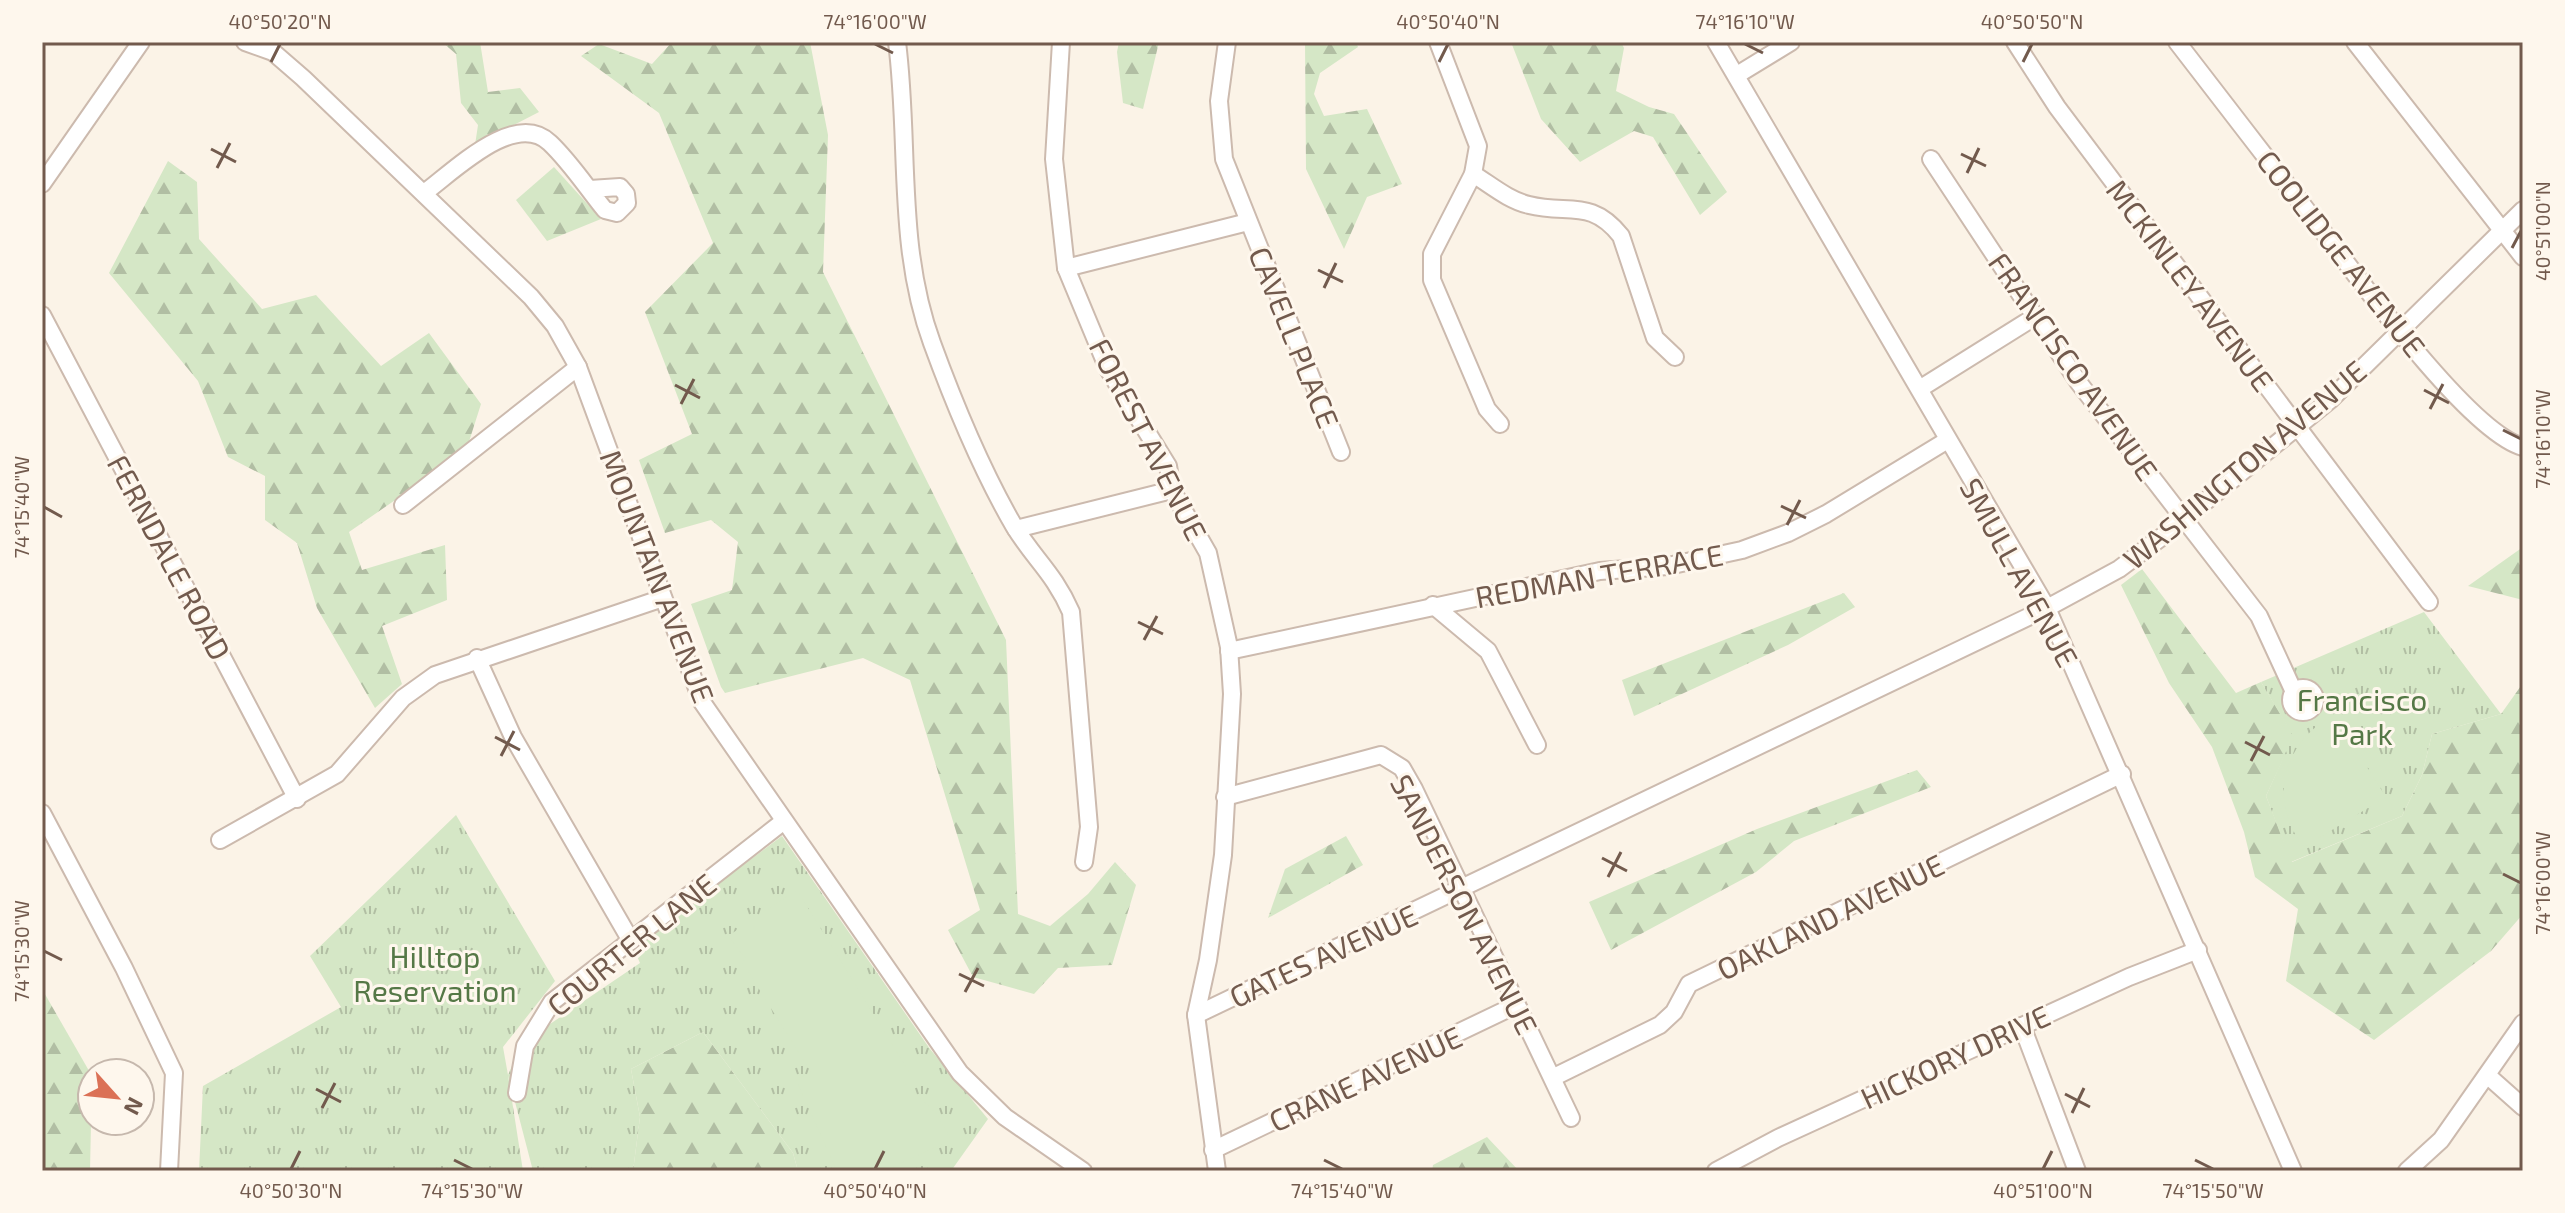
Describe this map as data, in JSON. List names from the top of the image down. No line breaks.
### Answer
{"streets":{"street":["COOLIDGE AVENUE","MCKINLEY AVENUE","CAVELL PLACE","FRANCISCO AVENUE","FOREST AVENUE","WASHINGTON AVENUE","FERNDALE ROAD","SMULL AVENUE","REDMAN TERRACE","MOUNTAIN AVENUE","SANDERSON AVENUE","OAKLAND AVENUE","COURTER LANE","GATES AVENUE","HICKORY DRIVE","CRANE AVENUE"]},"crossings":[["COOLIDGE AVENUE","WASHINGTON AVENUE"],["MCKINLEY AVENUE","WASHINGTON AVENUE"],["CAVELL PLACE","FOREST AVENUE"],["FRANCISCO AVENUE","WASHINGTON AVENUE"],["FOREST AVENUE","REDMAN TERRACE"],["FOREST AVENUE","SANDERSON AVENUE"],["FOREST AVENUE","GATES AVENUE"],["FOREST AVENUE","CRANE AVENUE"],["WASHINGTON AVENUE","SMULL AVENUE"],["WASHINGTON AVENUE","GATES AVENUE"],["SMULL AVENUE","REDMAN TERRACE"],["SMULL AVENUE","OAKLAND AVENUE"],["SMULL AVENUE","HICKORY DRIVE"],["MOUNTAIN AVENUE","COURTER LANE"],["SANDERSON AVENUE","OAKLAND AVENUE"],["SANDERSON AVENUE","GATES AVENUE"],["SANDERSON AVENUE","CRANE AVENUE"]],"parks":["Francisco Park","Hilltop Reservation"],"north":"bottom right","coordinates":["40°50'20\"N","74°16'00\"W","40°50'40\"N","74°16'10\"W","40°50'50\"N","40°51'00\"N","74°15'40\"W","74°15'30\"W","40°50'30\"N","74°15'50\"W"]}
